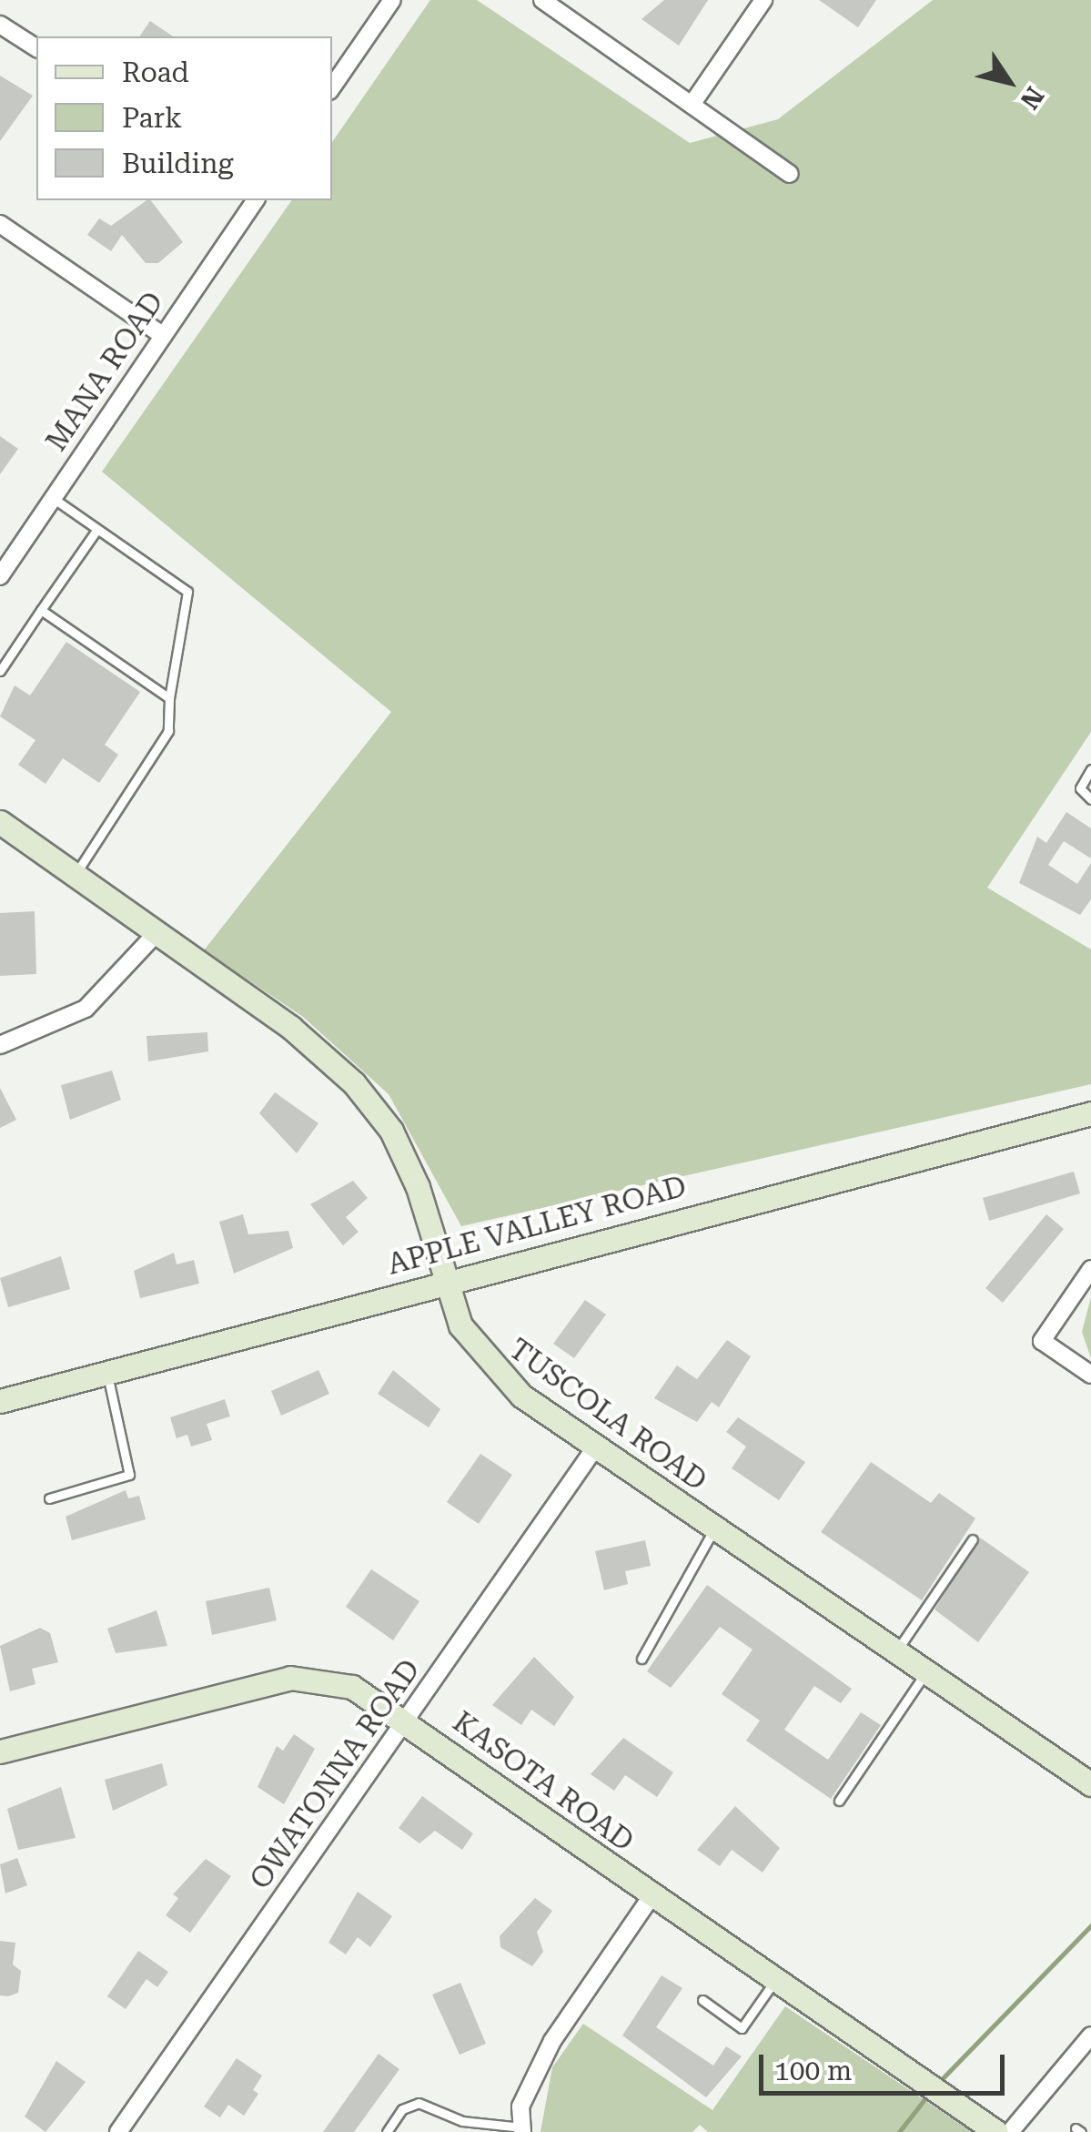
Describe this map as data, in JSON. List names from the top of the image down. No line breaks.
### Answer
{"streets":{"street":["MANA ROAD","APPLE VALLEY ROAD","TUSCOLA ROAD","OWATONNA ROAD","KASOTA ROAD"]},"crossings":[["APPLE VALLEY ROAD","TUSCOLA ROAD"],["TUSCOLA ROAD","OWATONNA ROAD"],["OWATONNA ROAD","KASOTA ROAD"]],"legend":["Road","Park","Building"],"scale_bar":"100 m","north":"bottom right"}
